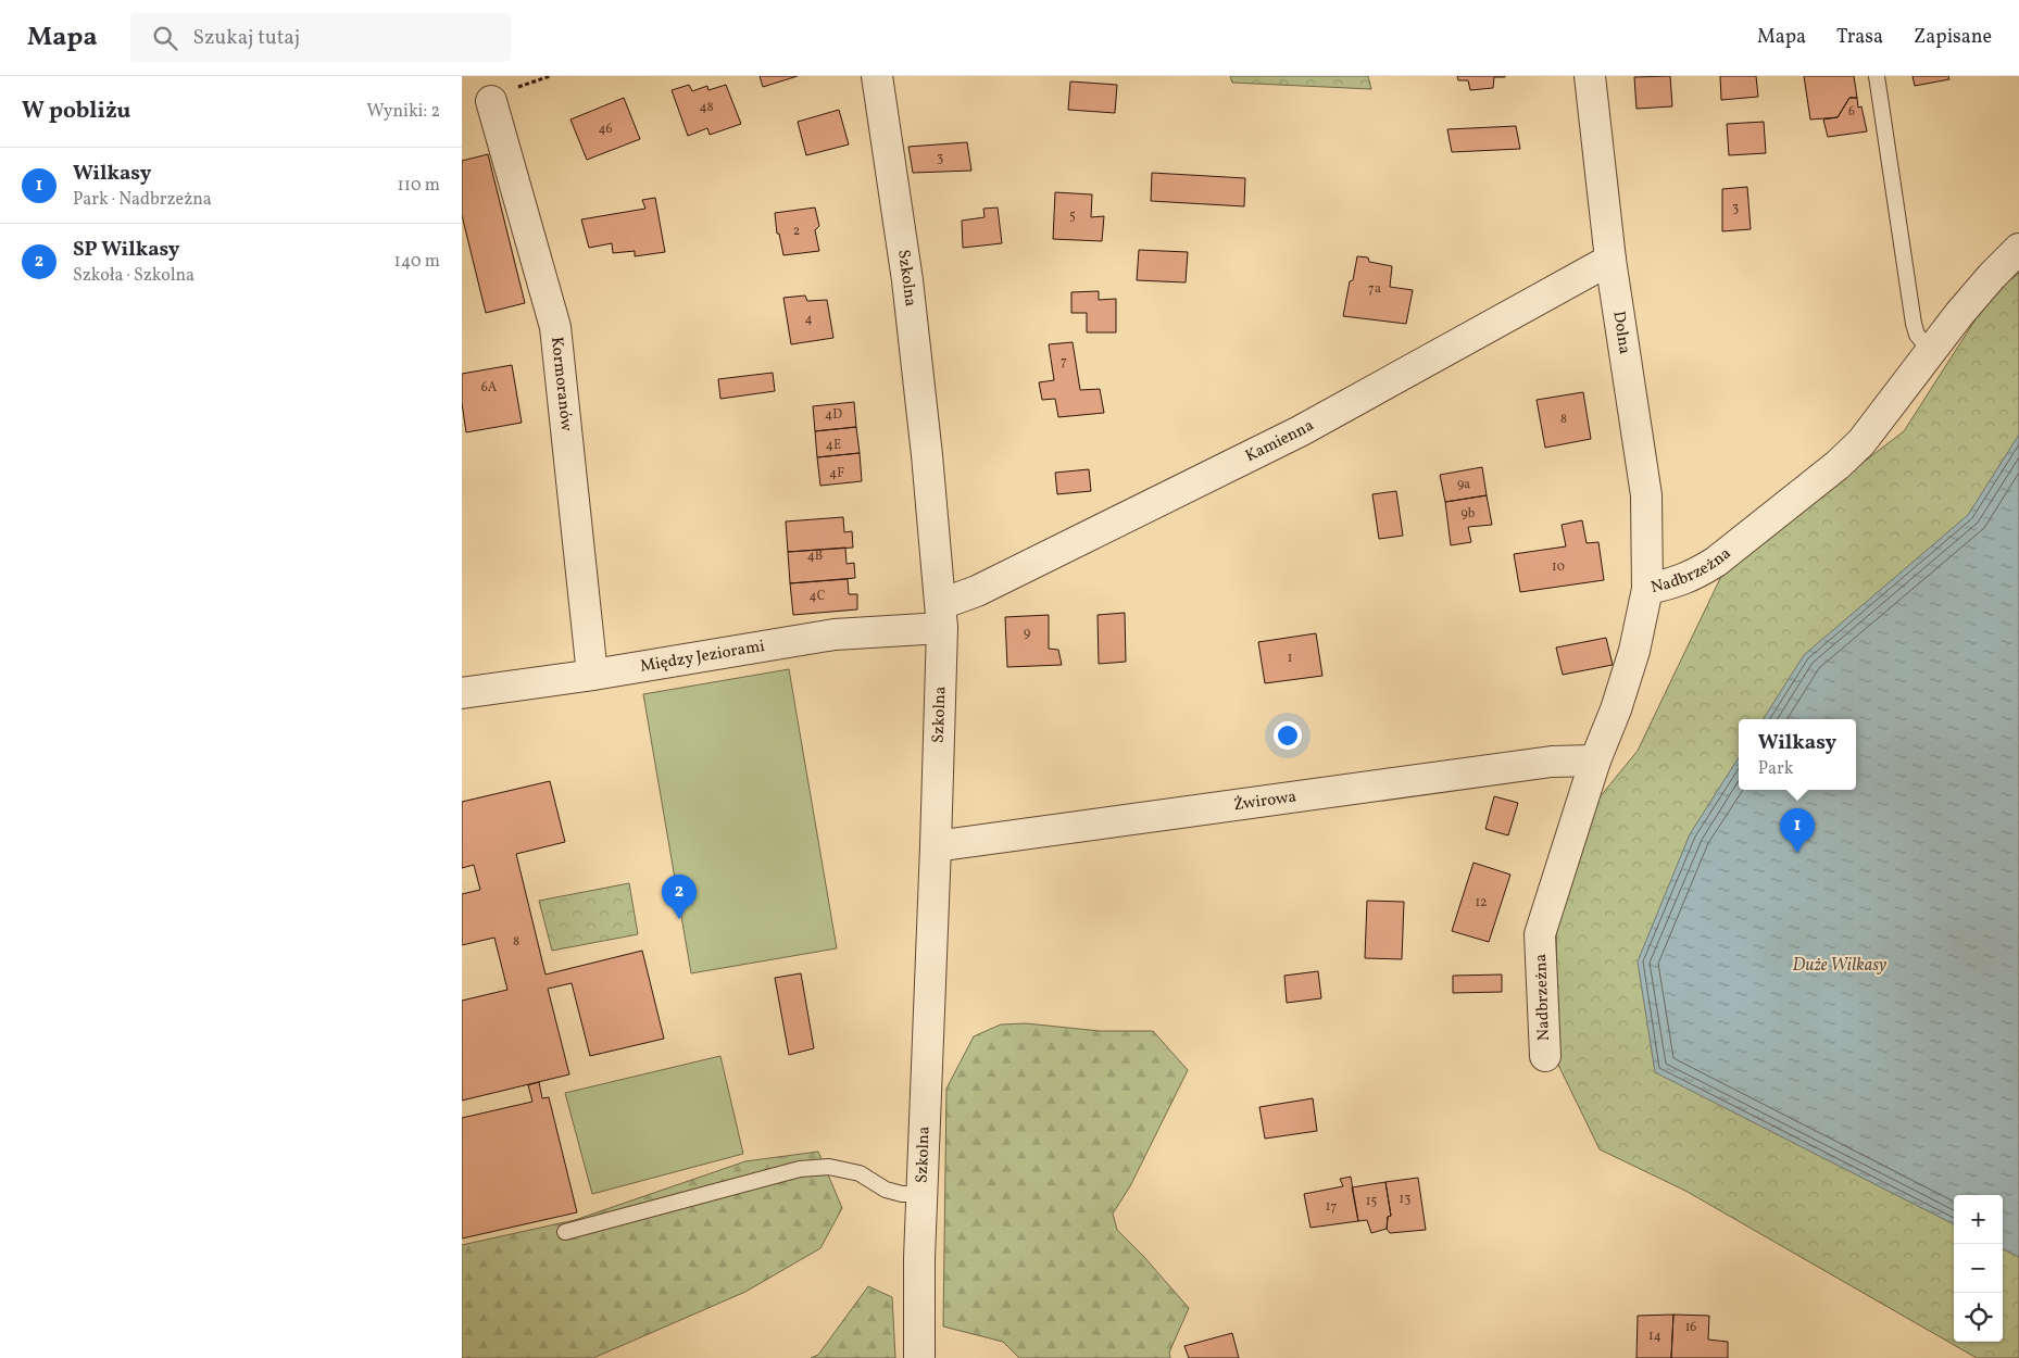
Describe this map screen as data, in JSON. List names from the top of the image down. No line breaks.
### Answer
{"streets":{"street":["Szkolna","Dolna","Kormoranów","Kamienna","Nadbrzeżna","Między Jeziorami","Żwirowa"]},"crossings":[["Szkolna","Kamienna"],["Szkolna","Między Jeziorami"],["Szkolna","Żwirowa"],["Dolna","Kamienna"],["Dolna","Nadbrzeżna"],["Kormoranów","Między Jeziorami"],["Kamienna","Między Jeziorami"],["Nadbrzeżna","Żwirowa"]],"water":["Duże Wilkasy"],"house_numbers":["48","6","46","3","3","5","2","7a","4","7","6A","4D","8","4E","4F","9a","9b","4B","10","4C","9","1","12","8","13","15","17","16","14"],"page":{"header":"Mapa","search":"Szukaj tutaj","nav":["Mapa","Trasa","Zapisane"],"heading":["W pobliżu","Wyniki: 2"],"list":[{"mark":"1","name":"Wilkasy","note":"Park · Nadbrzeżna","value":"110 m"},{"mark":"2","name":"SP Wilkasy","note":"Szkoła · Szkolna","value":"140 m"}],"popup":["Wilkasy","Park"],"pins":["1","2"],"map_buttons":["+","−"]}}
